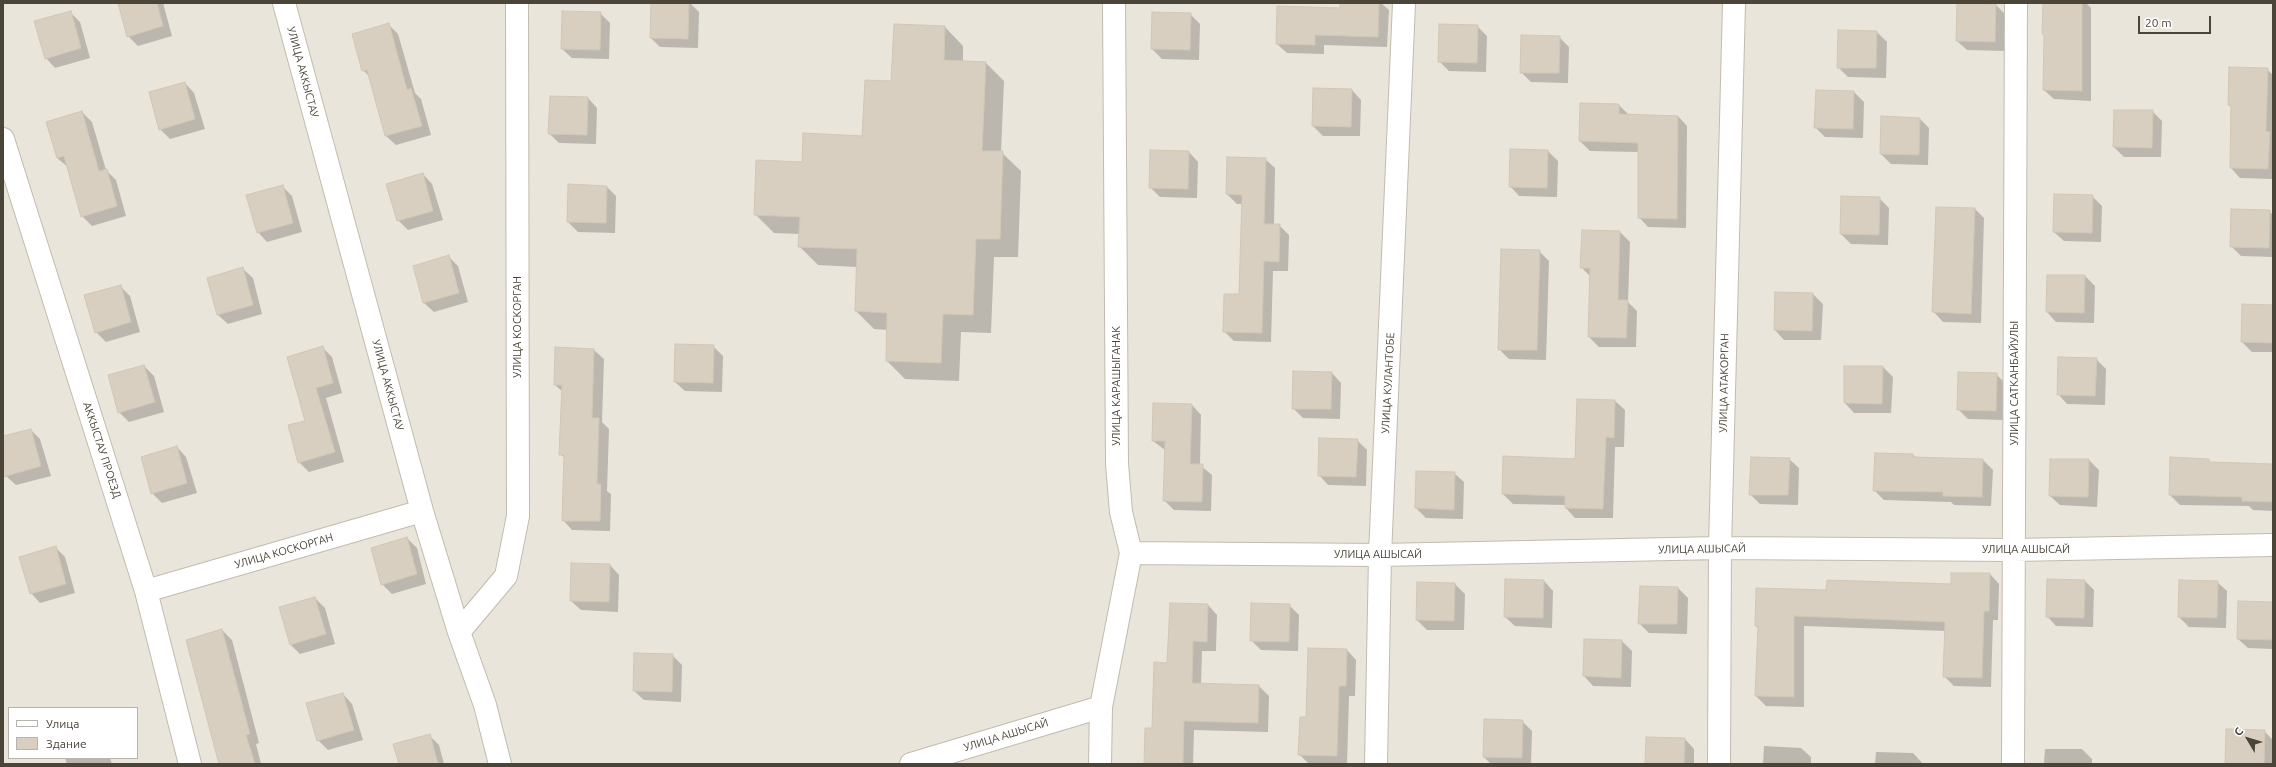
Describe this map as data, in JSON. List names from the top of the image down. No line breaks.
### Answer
{"streets":{"street":["УЛИЦА АККЫСТАУ","УЛИЦА КОСКОРГАН","УЛИЦА КУЛАНТОБЕ","УЛИЦА АТАКОРГАН","УЛИЦА САТКАНБАЙУЛЫ","УЛИЦА КАРАШЫГАНАК","АККЫСТАУ ПРОЕЗД","УЛИЦА АШЫСАЙ"]},"crossings":[["УЛИЦА АККЫСТАУ","УЛИЦА КОСКОРГАН"],["УЛИЦА КОСКОРГАН","АККЫСТАУ ПРОЕЗД"],["УЛИЦА КУЛАНТОБЕ","УЛИЦА АШЫСАЙ"],["УЛИЦА АТАКОРГАН","УЛИЦА АШЫСАЙ"],["УЛИЦА САТКАНБАЙУЛЫ","УЛИЦА АШЫСАЙ"],["УЛИЦА КАРАШЫГАНАК","УЛИЦА АШЫСАЙ"]],"legend":["Улица","Здание"],"scale_bar":"20 m","north":"top left"}
